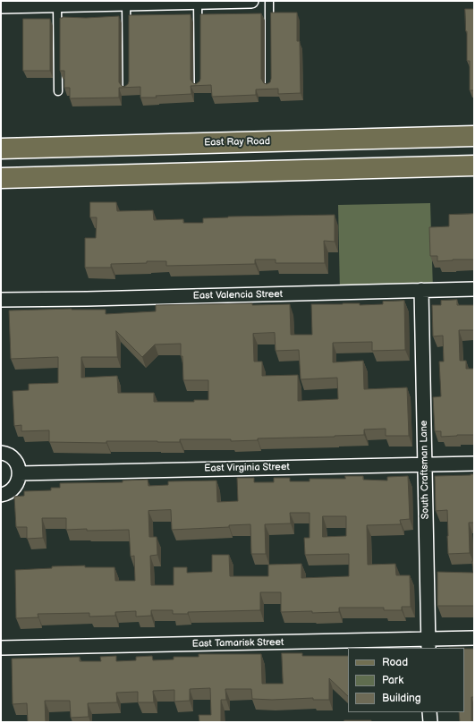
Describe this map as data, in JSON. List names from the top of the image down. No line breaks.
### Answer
{"streets":{"main road":["East Ray Road"],"street":["East Valencia Street","East Virginia Street","South Craftsman Lane","East Tamarisk Street"]},"crossings":[["East Valencia Street","South Craftsman Lane"],["East Virginia Street","South Craftsman Lane"],["South Craftsman Lane","East Tamarisk Street"]],"legend":["Road","Park","Building"]}
